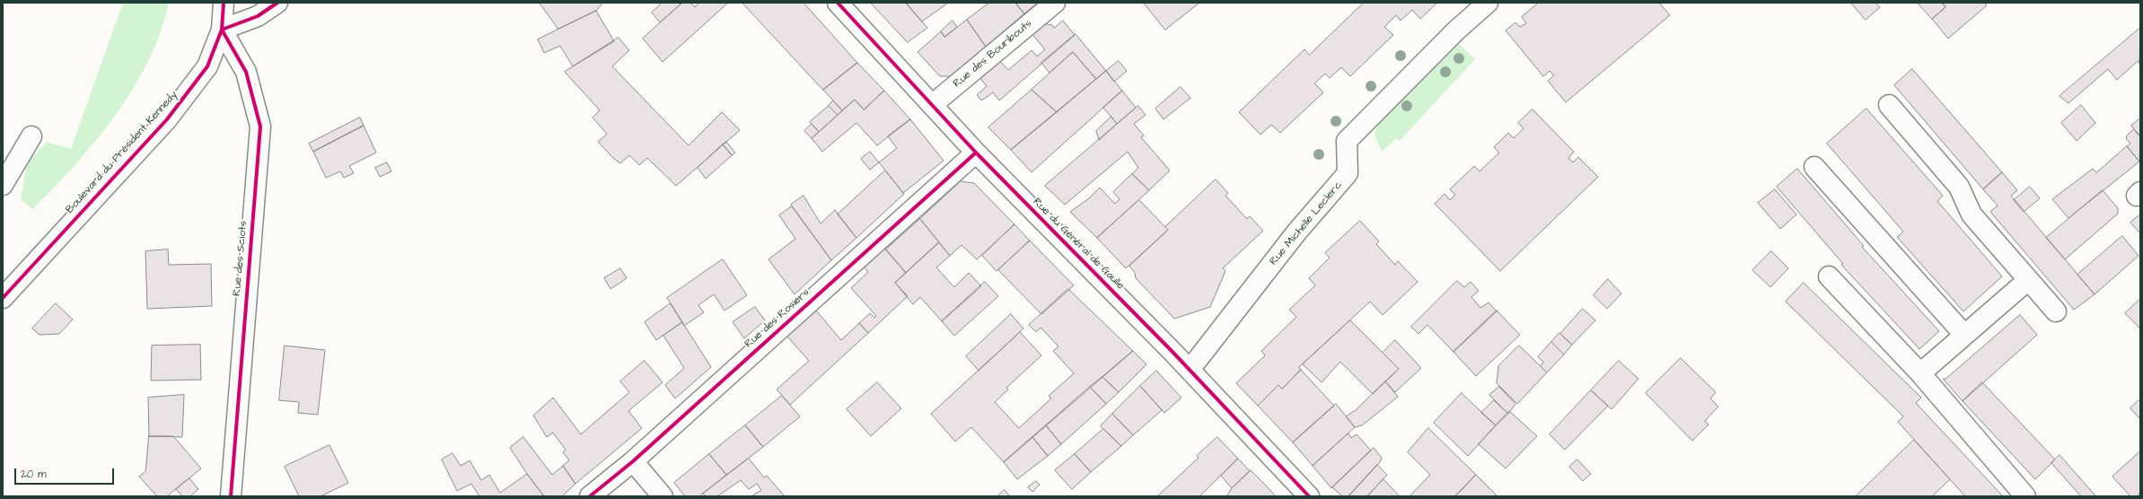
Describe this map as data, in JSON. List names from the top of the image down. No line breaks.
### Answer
{"streets":{"street":["Rue des Bouribouts","Boulevard du Président Kennedy","Rue Michelle Leclerc","Rue du Général de Gaulle","Rue des Sciots","Rue des Rosiers"]},"crossings":[["Rue des Bouribouts","Rue du Général de Gaulle"],["Boulevard du Président Kennedy","Rue des Sciots"],["Rue Michelle Leclerc","Rue du Général de Gaulle"],["Rue du Général de Gaulle","Rue des Rosiers"]],"scale_bar":"20 m"}
